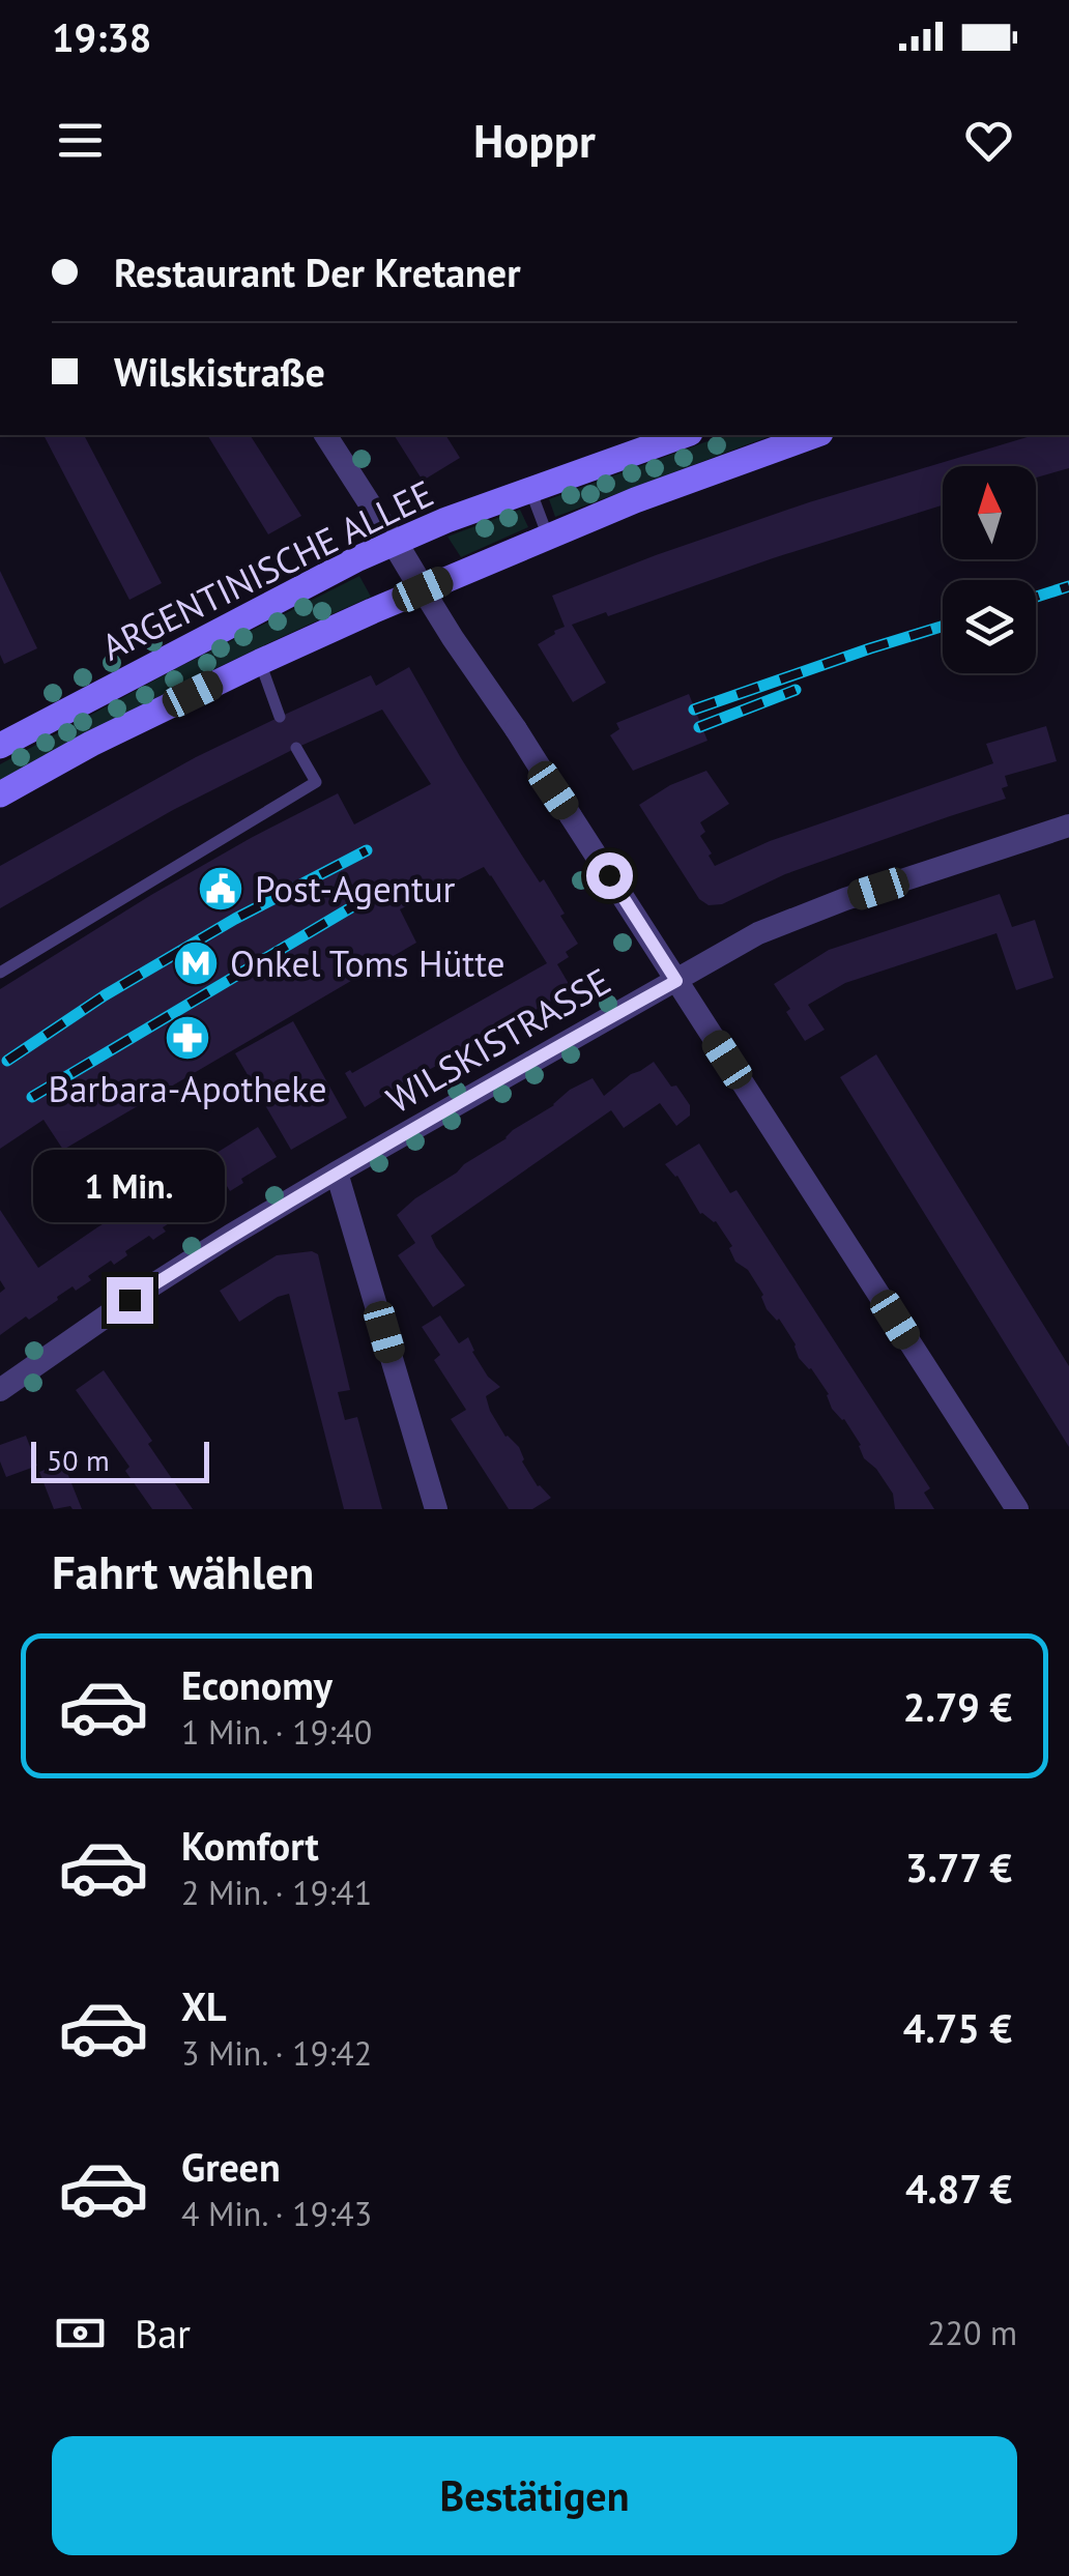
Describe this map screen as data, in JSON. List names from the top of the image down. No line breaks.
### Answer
{"streets":{"main road":["ARGENTINISCHE ALLEE"],"street":["WILSKISTRASSE"]},"places":{"public building":["Post-Agentur"],"metro station":["Onkel Toms Hütte"],"pharmacy":["Barbara-Apotheke"]},"scale_bar":"50 m","north":"top","page":{"status":"19:38","header":"Hoppr","banner":["Restaurant Der Kretaner","Wilskistraße"],"bubble":"1 Min.","scale":"50 m","heading":"Fahrt wählen","list":[{"name":"Economy","note":"1 Min. · 19:40","value":"2.79 €"},{"name":"Komfort","note":"2 Min. · 19:41","value":"3.77 €"},{"name":"XL","note":"3 Min. · 19:42","value":"4.75 €"},{"name":"Green","note":"4 Min. · 19:43","value":"4.87 €"}],"pay":["Bar","220 m"],"buttons":"Bestätigen"}}
